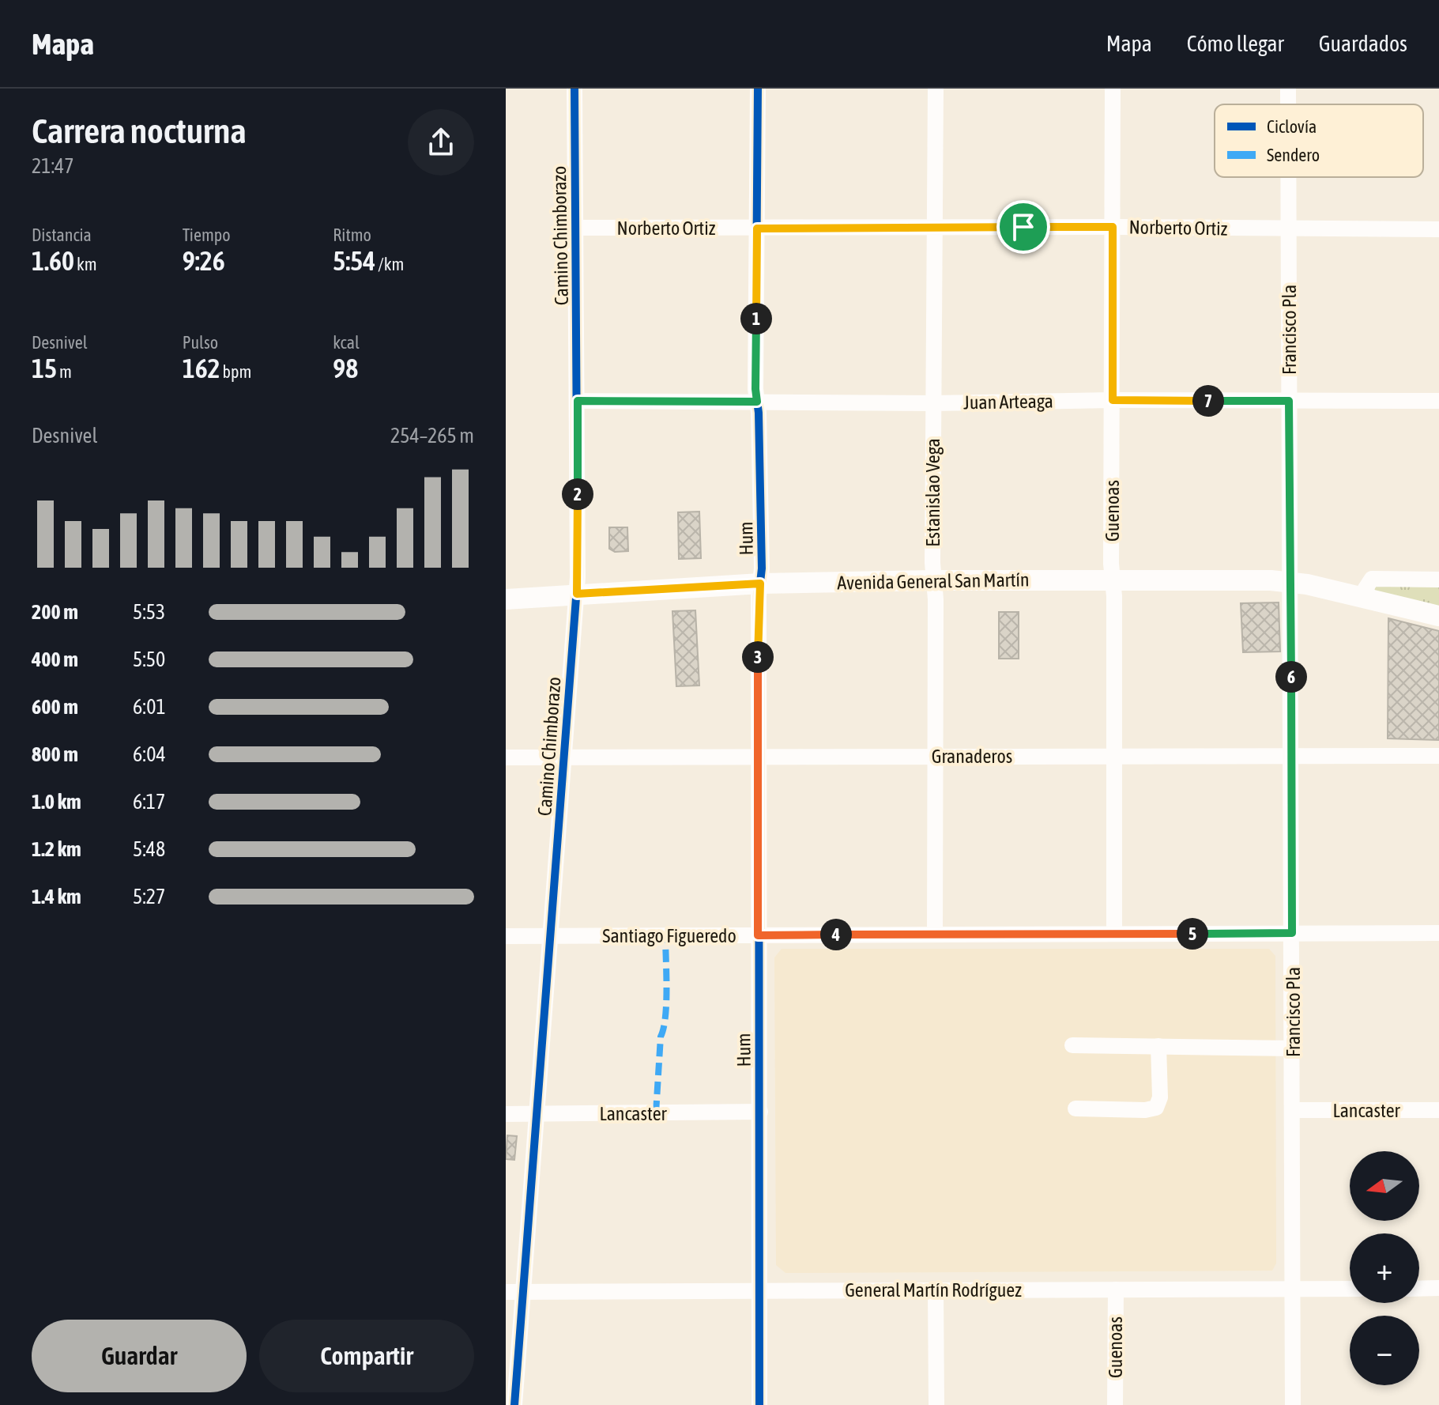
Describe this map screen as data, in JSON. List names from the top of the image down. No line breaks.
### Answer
{"streets":{"main road":["Avenida General San Martín"],"street":["Norberto Ortiz","Camino Chimborazo","Francisco Pla","Juan Arteaga","Estanislao Vega","Guenoas","Hum","Granaderos","Santiago Figueredo","Lancaster","General Martín Rodríguez"]},"crossings":[["Norberto Ortiz","Camino Chimborazo"],["Norberto Ortiz","Francisco Pla"],["Norberto Ortiz","Estanislao Vega"],["Norberto Ortiz","Guenoas"],["Norberto Ortiz","Hum"],["Camino Chimborazo","Juan Arteaga"],["Camino Chimborazo","Avenida General San Martín"],["Camino Chimborazo","Granaderos"],["Camino Chimborazo","Santiago Figueredo"],["Camino Chimborazo","Lancaster"],["Camino Chimborazo","General Martín Rodríguez"],["Francisco Pla","Juan Arteaga"],["Francisco Pla","Avenida General San Martín"],["Francisco Pla","Granaderos"],["Francisco Pla","Santiago Figueredo"],["Francisco Pla","Lancaster"],["Francisco Pla","General Martín Rodríguez"],["Juan Arteaga","Estanislao Vega"],["Juan Arteaga","Guenoas"],["Juan Arteaga","Hum"],["Estanislao Vega","Avenida General San Martín"],["Estanislao Vega","Granaderos"],["Estanislao Vega","Santiago Figueredo"],["Guenoas","Avenida General San Martín"],["Guenoas","Granaderos"],["Guenoas","Santiago Figueredo"],["Guenoas","General Martín Rodríguez"],["Hum","Avenida General San Martín"],["Hum","Granaderos"],["Hum","Santiago Figueredo"],["Hum","Lancaster"],["Hum","General Martín Rodríguez"]],"legend":["Ciclovía","Sendero"],"north":"left","page":{"header":"Mapa","nav":["Mapa","Cómo llegar","Guardados"],"heading":["Carrera nocturna","21:47"],"stats":[["Distancia","1.60 km"],["Tiempo","9:26"],["Ritmo","5:54 /km"],["Desnivel","15 m"],["Pulso","162 bpm"],["kcal","98"]],"pins":["1","7","2","3","6","5","4"],"chart":["Desnivel","254–265 m"],"list":[{"name":"200 m","note":"5:53"},{"name":"400 m","note":"5:50"},{"name":"600 m","note":"6:01"},{"name":"800 m","note":"6:04"},{"name":"1.0 km","note":"6:17"},{"name":"1.2 km","note":"5:48"},{"name":"1.4 km","note":"5:27"}],"map_buttons":["+","−"],"buttons":["Guardar","Compartir"]}}
